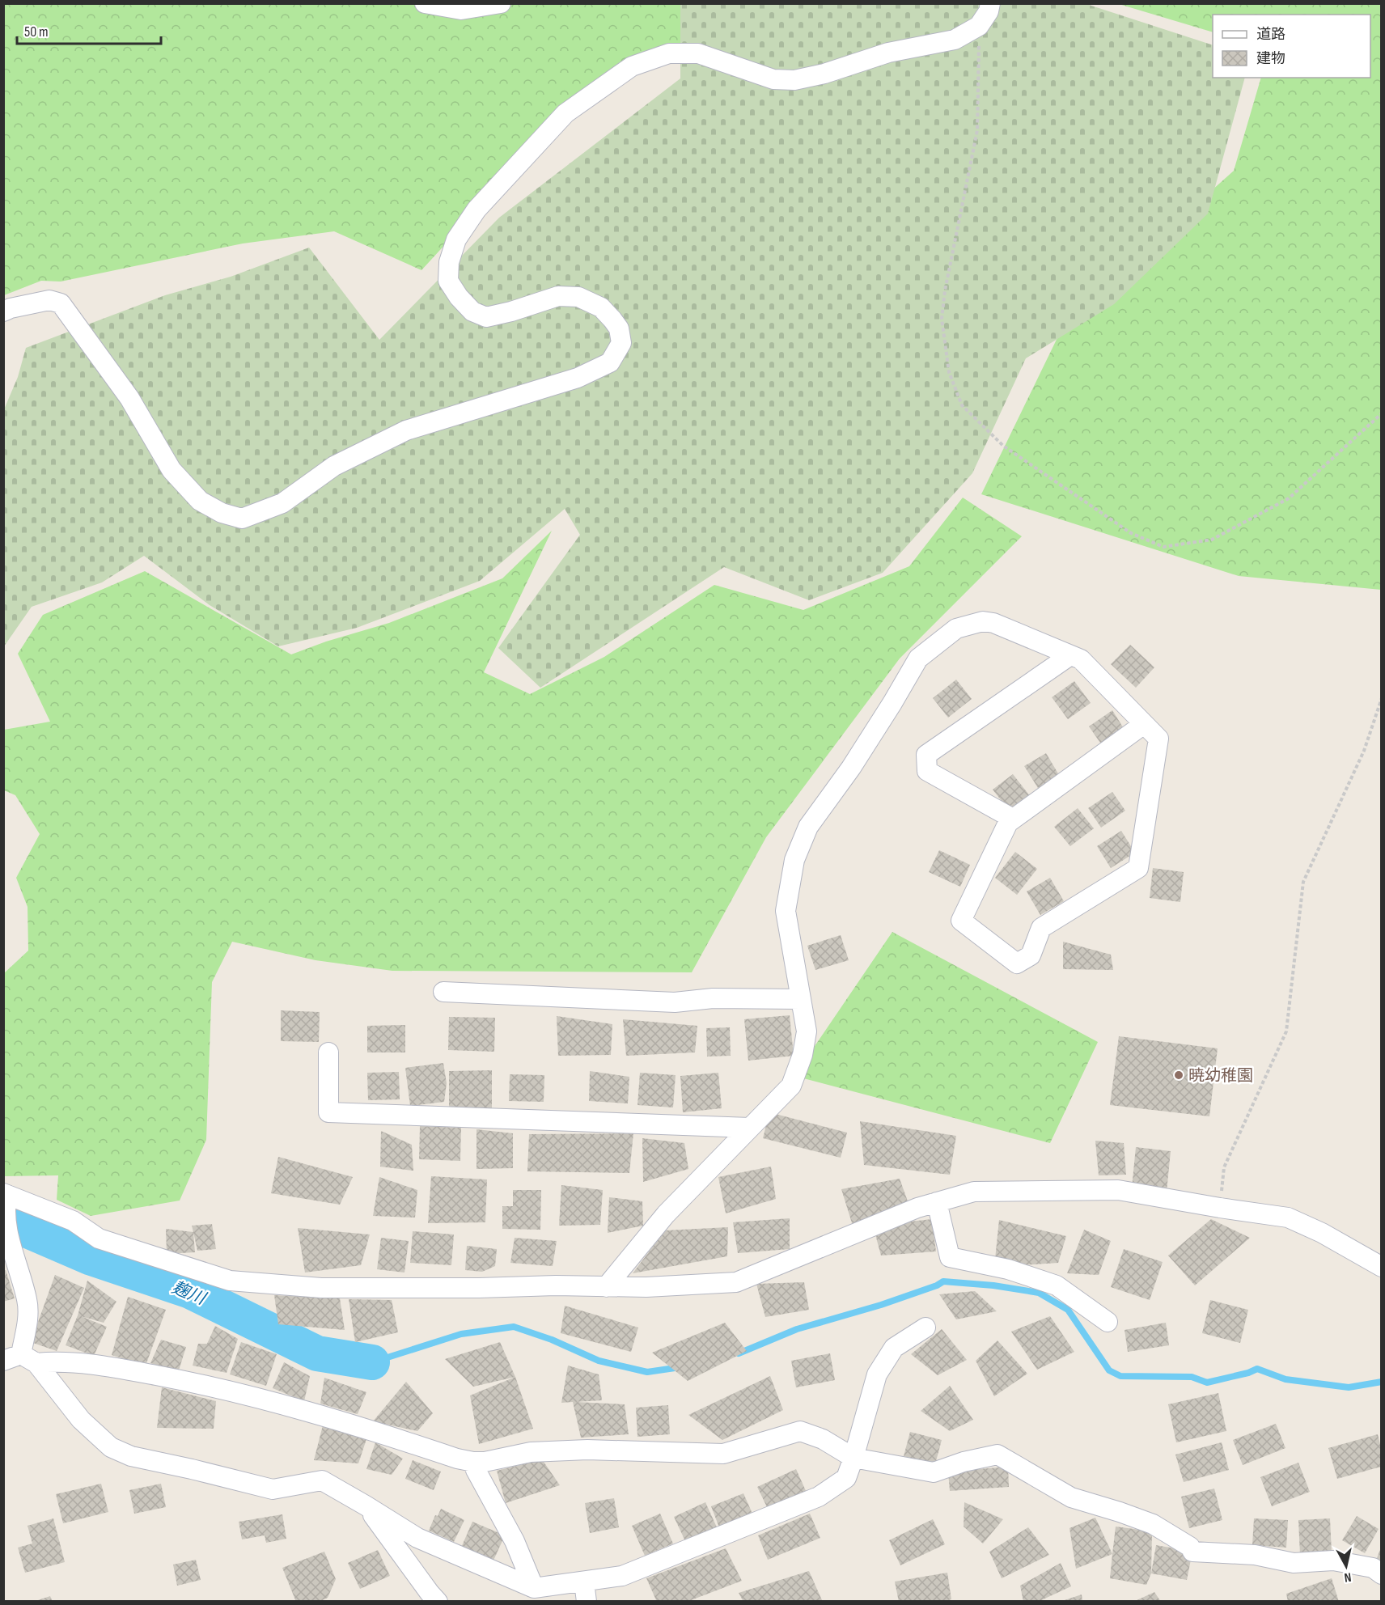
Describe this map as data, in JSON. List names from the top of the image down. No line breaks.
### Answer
{"water":["麹川"],"places":["暁幼稚園"],"legend":["道路","建物"],"scale_bar":"50 m","north":"bottom"}
